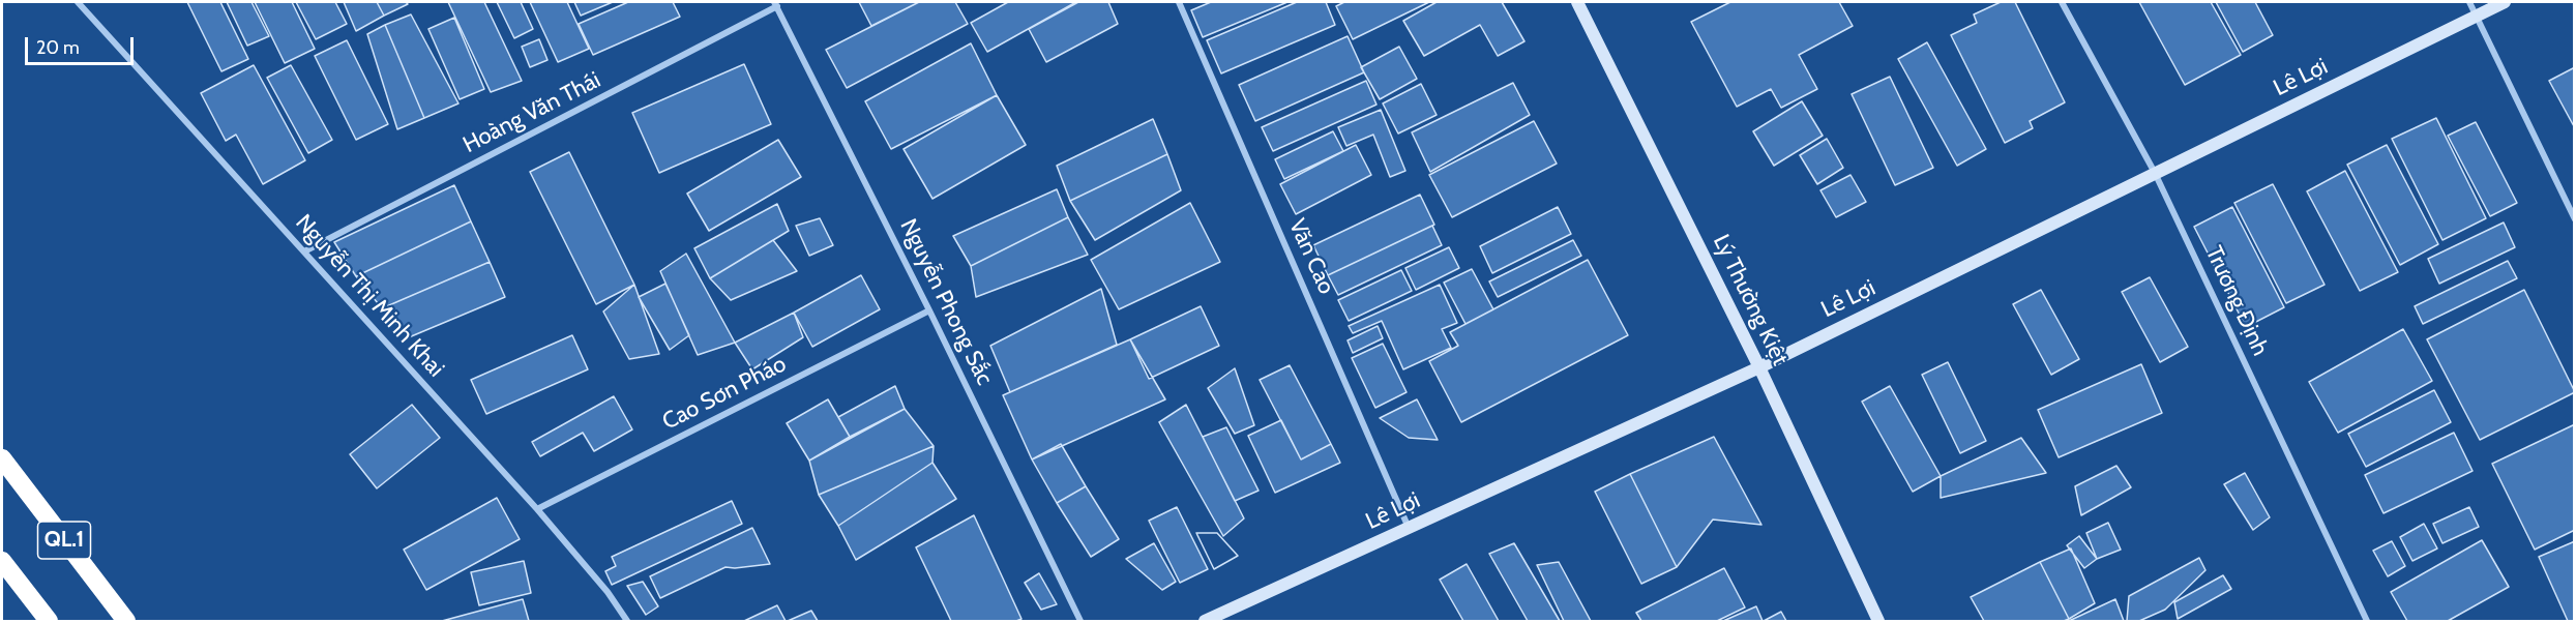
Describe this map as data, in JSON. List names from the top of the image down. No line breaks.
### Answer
{"streets":{"highway":["QL.1"],"street":["Lê Lợi","Hoàng Văn Thái","Văn Cao","Nguyễn Thị Minh Khai","Lý Thường Kiệt","Trương Định","Nguyễn Phong Sắc","Cao Sơn Pháo"]},"crossings":[["Lê Lợi","Văn Cao"],["Lê Lợi","Lý Thường Kiệt"],["Lê Lợi","Trương Định"],["Hoàng Văn Thái","Nguyễn Thị Minh Khai"],["Hoàng Văn Thái","Nguyễn Phong Sắc"],["Nguyễn Thị Minh Khai","Cao Sơn Pháo"],["Nguyễn Phong Sắc","Cao Sơn Pháo"]],"scale_bar":"20 m"}
